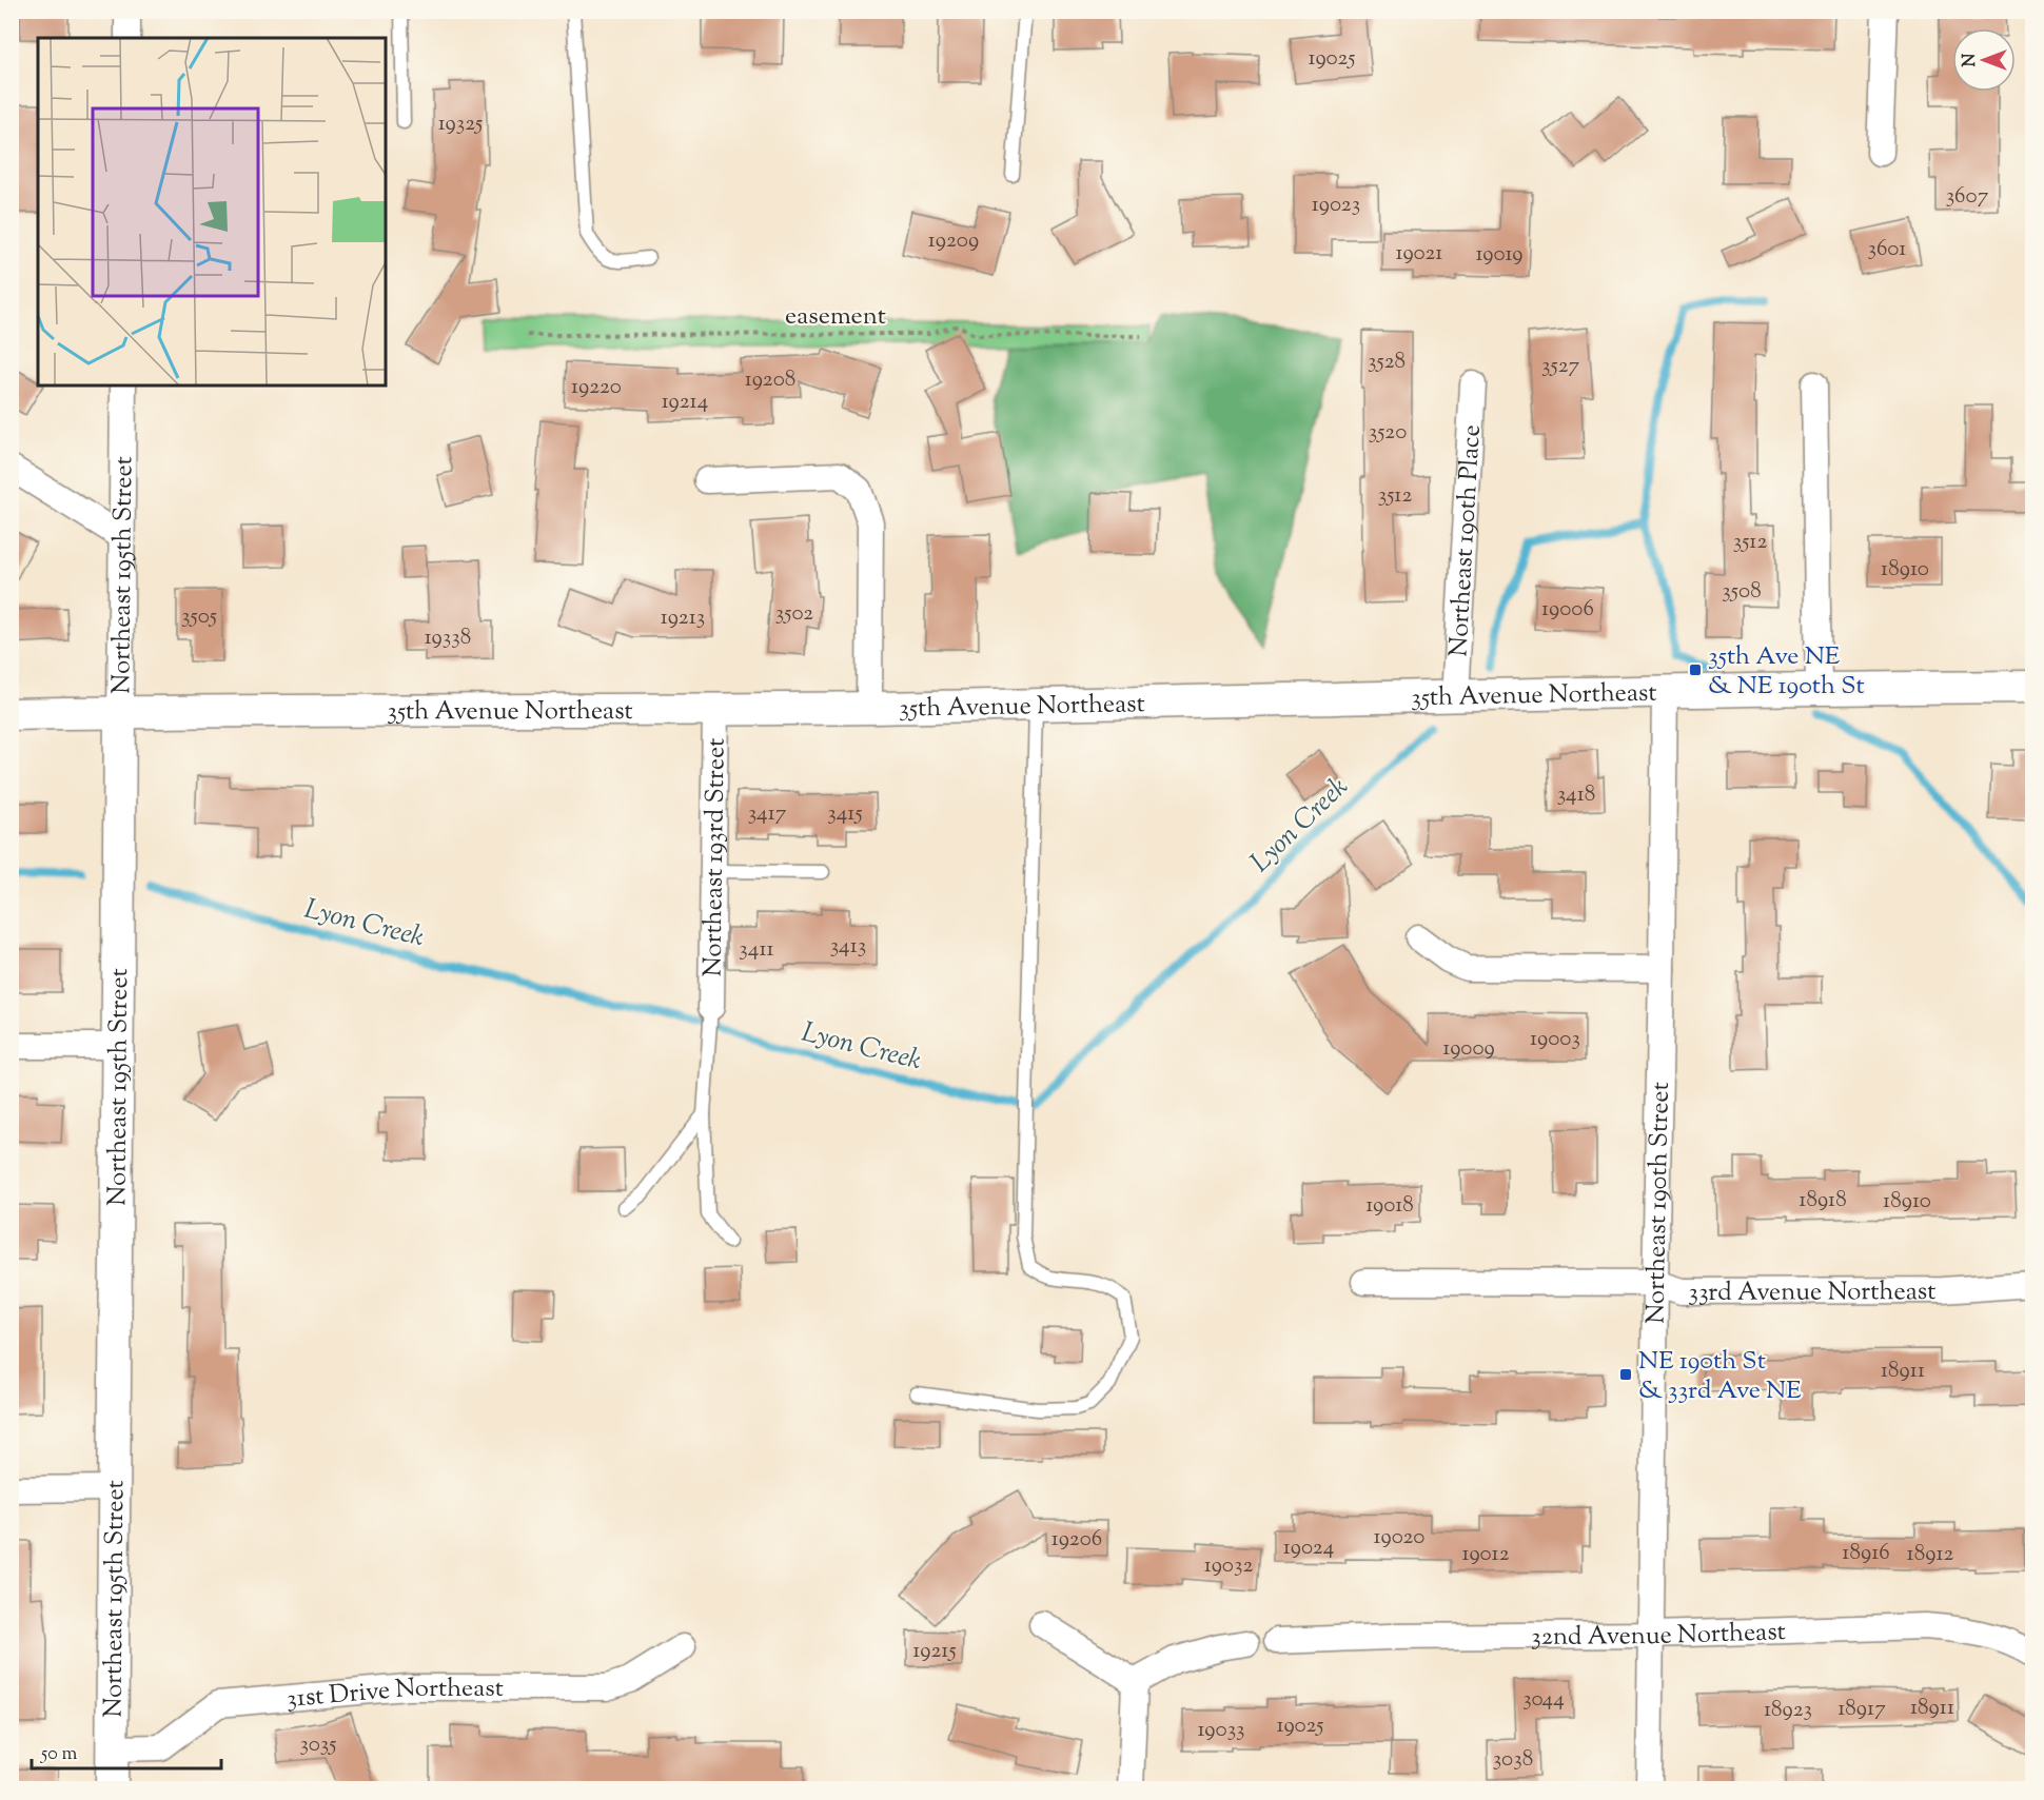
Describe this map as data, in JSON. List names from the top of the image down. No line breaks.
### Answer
{"streets":{"street":["Northeast 190th Place","Northeast 195th Street","35th Avenue Northeast","Northeast 193rd Street","Northeast 190th Street","33rd Avenue Northeast","32nd Avenue Northeast","31st Drive Northeast"],"path":["easement"]},"crossings":[["Northeast 190th Place","35th Avenue Northeast"],["Northeast 195th Street","35th Avenue Northeast"],["Northeast 195th Street","31st Drive Northeast"],["35th Avenue Northeast","Northeast 193rd Street"],["35th Avenue Northeast","Northeast 190th Street"],["Northeast 190th Street","33rd Avenue Northeast"],["Northeast 190th Street","32nd Avenue Northeast"]],"water":["Lyon Creek"],"places":{"transit":["35th Ave NE & NE 190th St","NE 190th St & 33rd Ave NE"]},"house_numbers":["19025","19325","3607","19023","19209","3601","19021","19019","3528","3527","19208","19220","19214","3520","3512","3512","18910","3508","19006","3502","3505","19213","19338","3418","3417","3415","3413","3411","19003","19009","18918","18910","19018","18911","19020","19206","19024","18916","19012","18912","19032","19215","3044","18911","18917","18923","19025","19033","3035","3038"],"scale_bar":"50 m","north":"left"}
